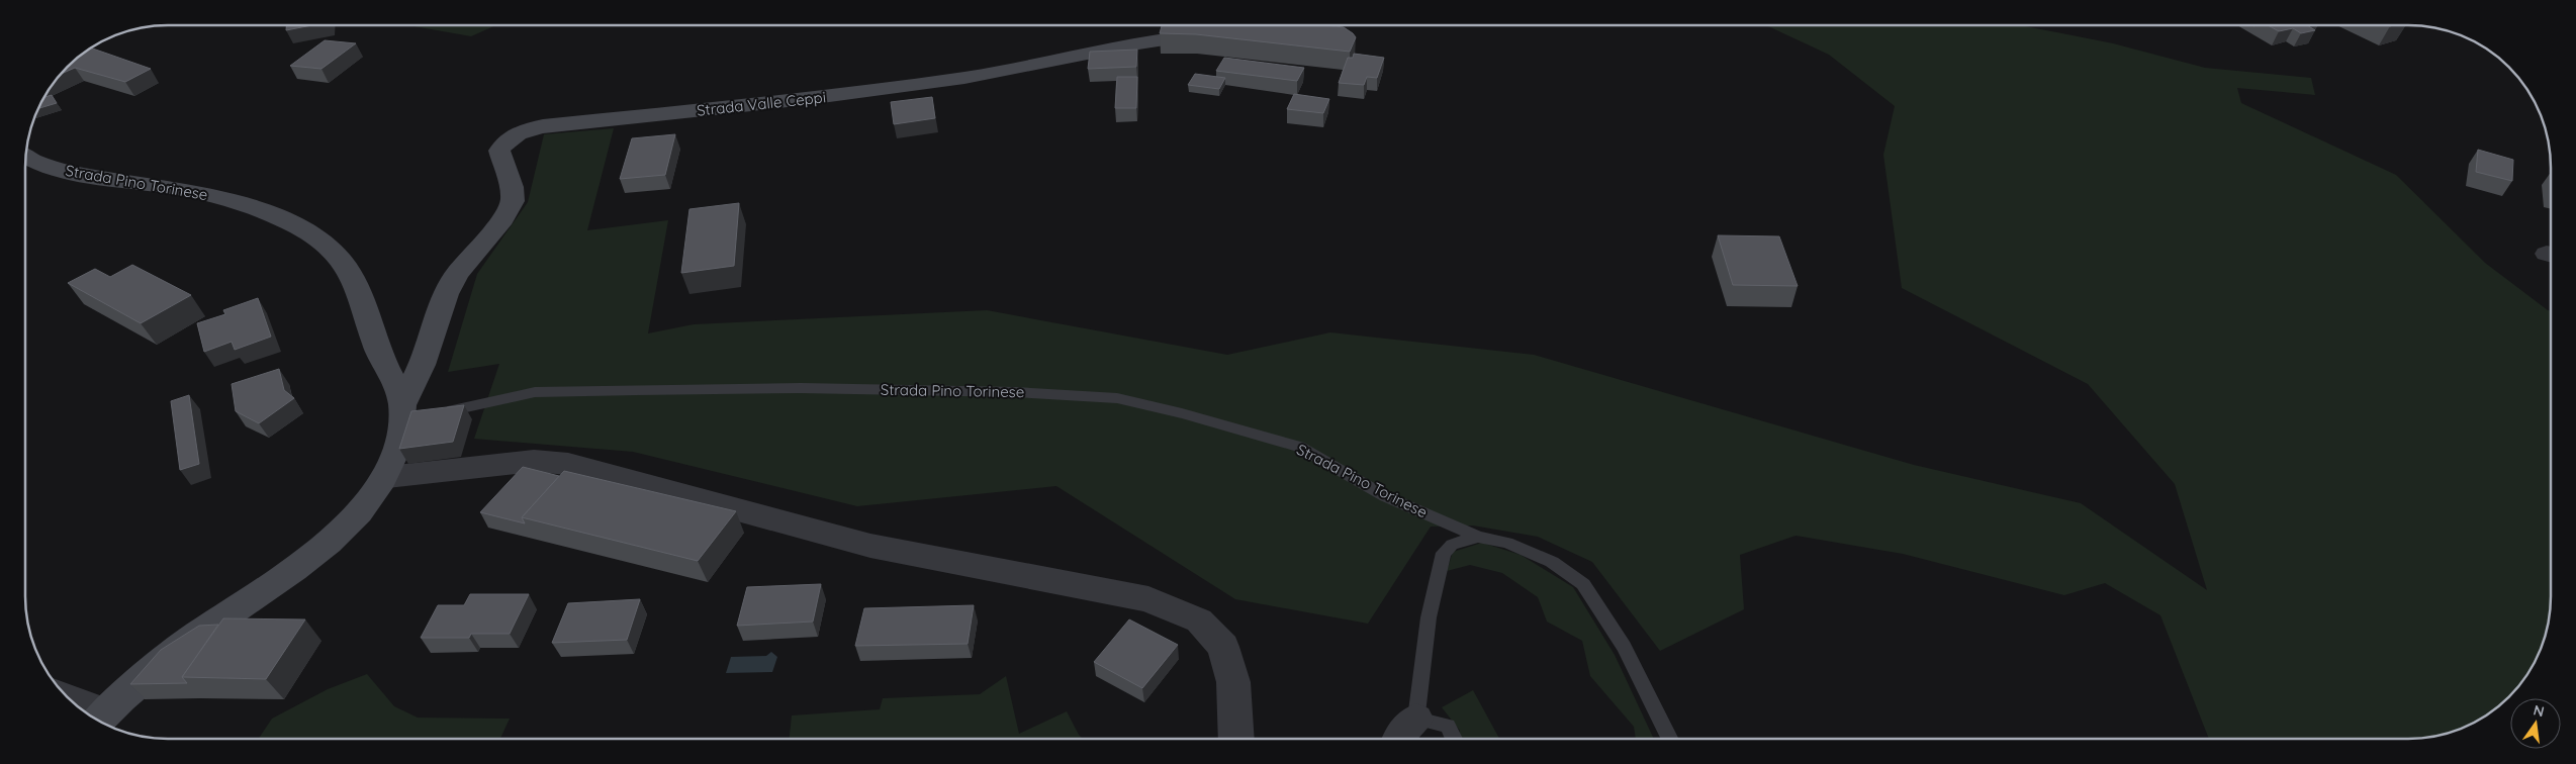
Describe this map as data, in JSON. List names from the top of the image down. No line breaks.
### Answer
{"streets":{"street":["Strada Valle Ceppi","Strada Pino Torinese"]},"crossings":[["Strada Valle Ceppi","Strada Pino Torinese"]],"north":"top"}
